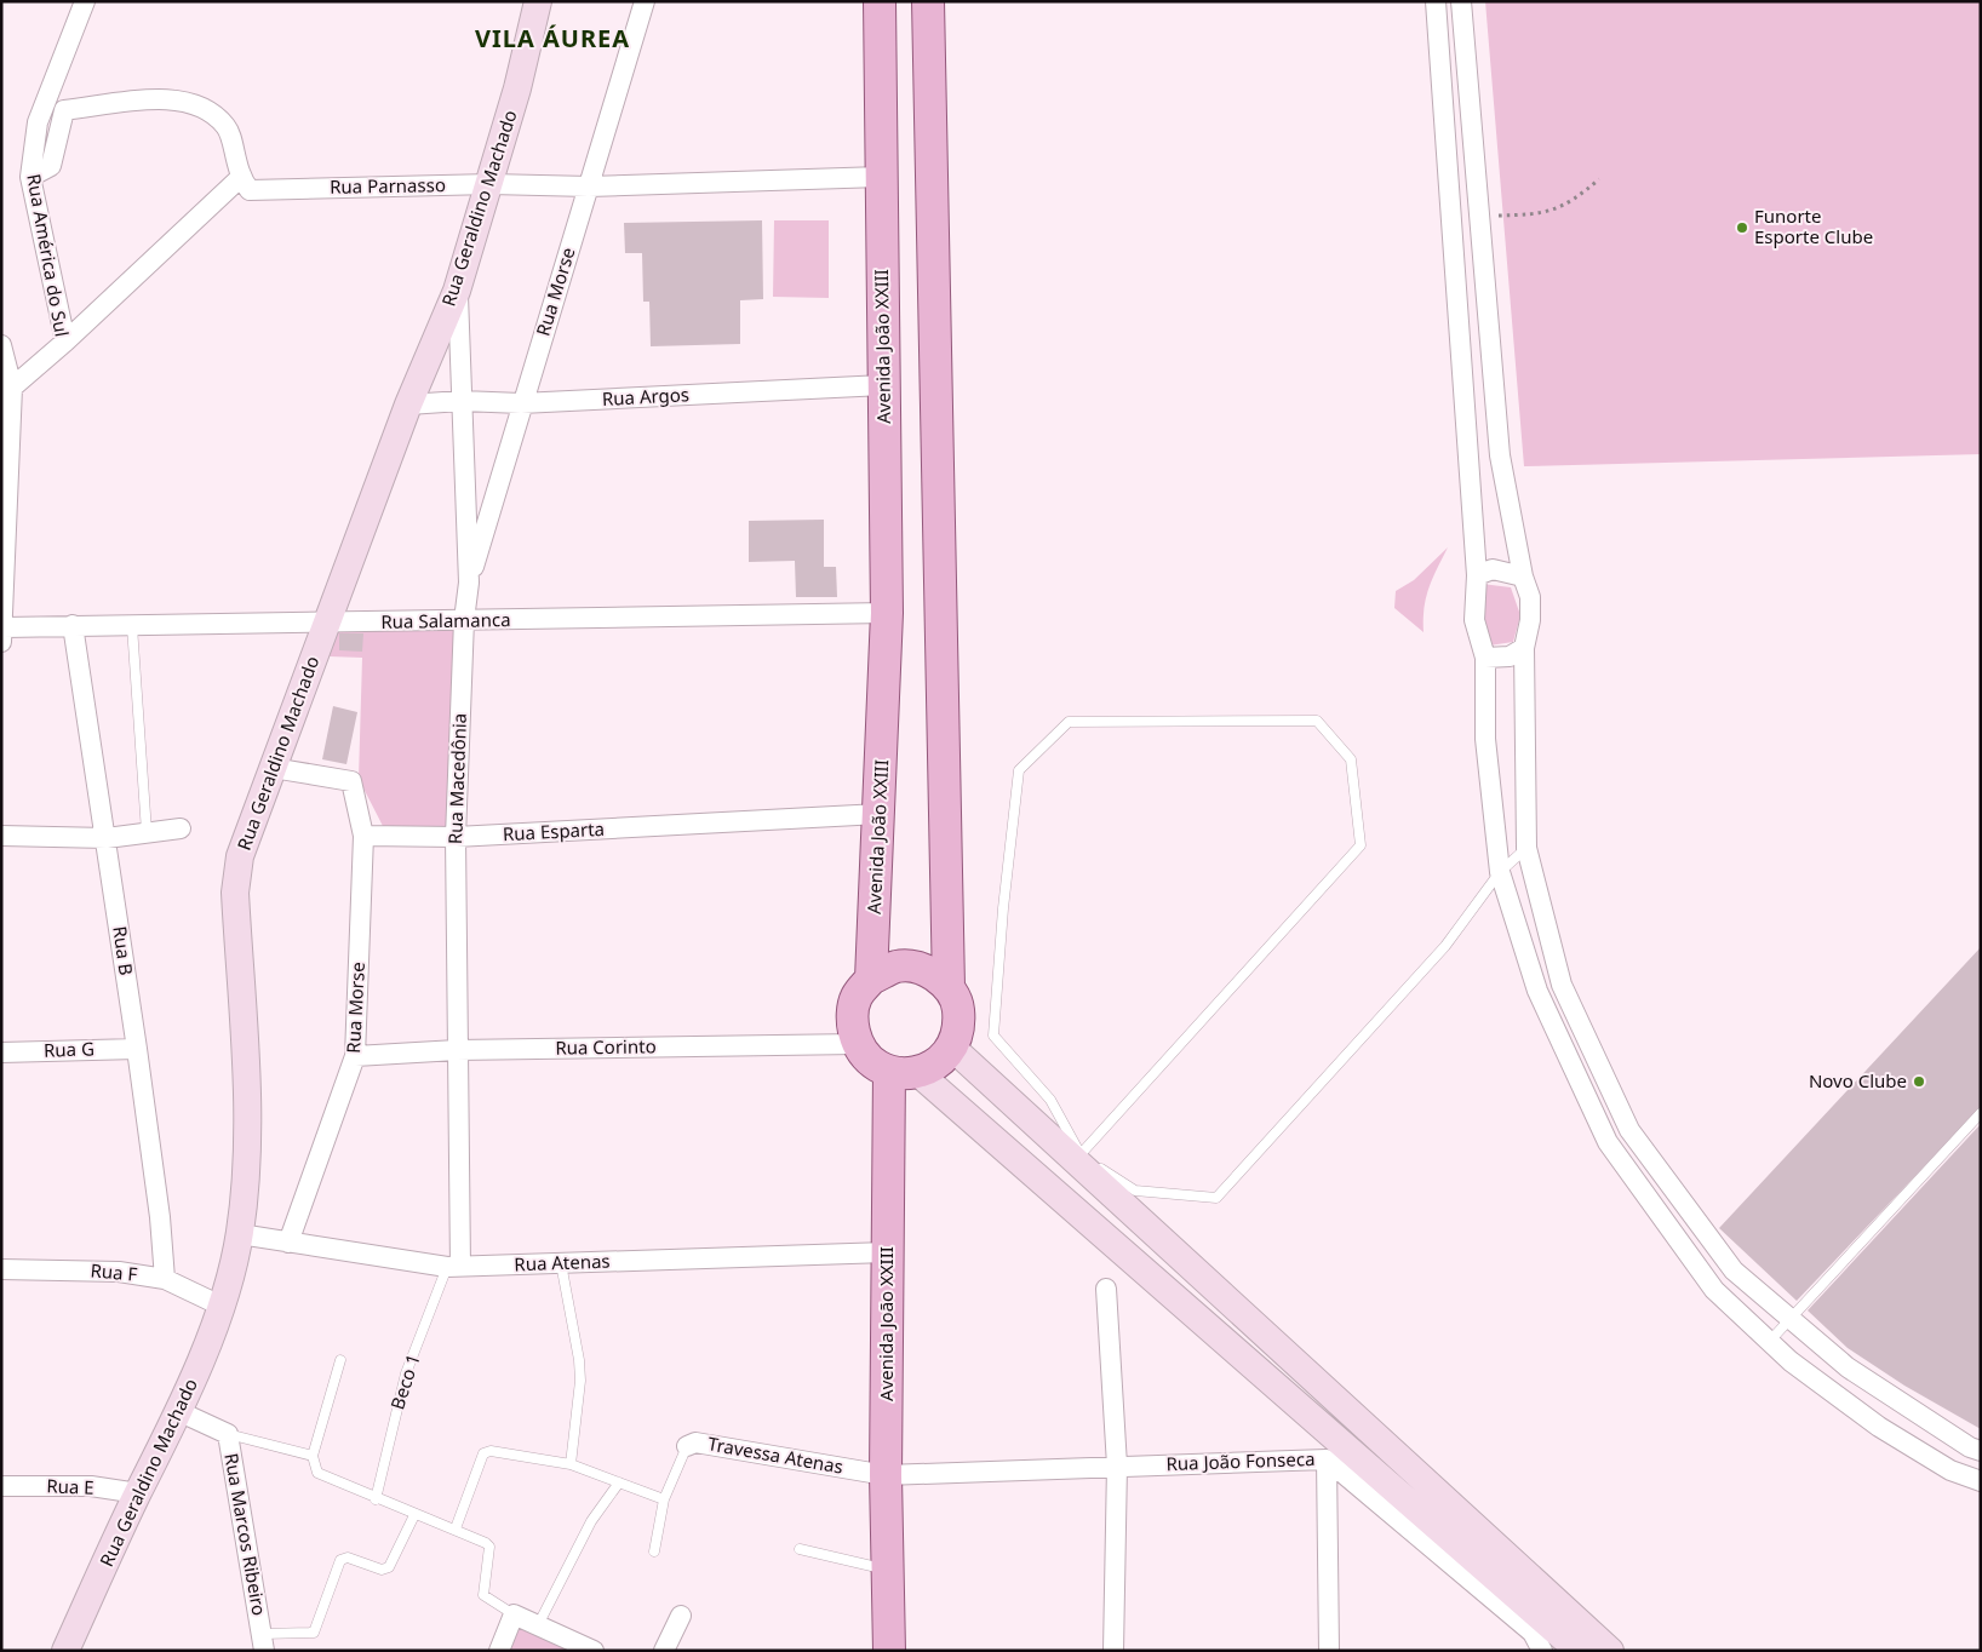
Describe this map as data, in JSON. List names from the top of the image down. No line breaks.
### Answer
{"streets":{"main road":["Avenida João XXIII"],"street":["Rua Parnasso","Rua Geraldino Machado","Rua América do Sul","Rua Morse","Rua Argos","Rua Salamanca","Rua Macedônia","Rua Esparta","Rua B","Rua Corinto","Rua G","Rua Atenas","Rua F","Travessa Atenas","Rua João Fonseca","Rua E","Rua Marcos Ribeiro"],"lane":["Beco 1"]},"crossings":[["Rua Parnasso","Rua Geraldino Machado"],["Rua Parnasso","Rua Morse"],["Rua Parnasso","Avenida João XXIII"],["Rua Geraldino Machado","Rua Argos"],["Rua Geraldino Machado","Rua Salamanca"],["Rua Geraldino Machado","Rua Macedônia"],["Rua Geraldino Machado","Rua Atenas"],["Rua Geraldino Machado","Rua F"],["Rua Geraldino Machado","Rua E"],["Rua Geraldino Machado","Rua Marcos Ribeiro"],["Rua Morse","Rua Argos"],["Rua Morse","Rua Macedônia"],["Rua Morse","Rua Esparta"],["Rua Morse","Rua Corinto"],["Rua Morse","Rua Atenas"],["Avenida João XXIII","Rua Argos"],["Avenida João XXIII","Rua Salamanca"],["Avenida João XXIII","Rua Esparta"],["Avenida João XXIII","Rua Corinto"],["Avenida João XXIII","Rua Atenas"],["Avenida João XXIII","Travessa Atenas"],["Avenida João XXIII","Rua João Fonseca"],["Rua Argos","Rua Macedônia"],["Rua Salamanca","Rua Macedônia"],["Rua Salamanca","Rua B"],["Rua Macedônia","Rua Esparta"],["Rua Macedônia","Rua Corinto"],["Rua Macedônia","Rua Atenas"],["Rua Macedônia","Beco 1"],["Rua B","Rua G"],["Rua B","Rua F"],["Rua Atenas","Beco 1"],["Travessa Atenas","Rua João Fonseca"]],"districts":["VILA ÁUREA"],"places":["Funorte Esporte Clube","Novo Clube"]}
